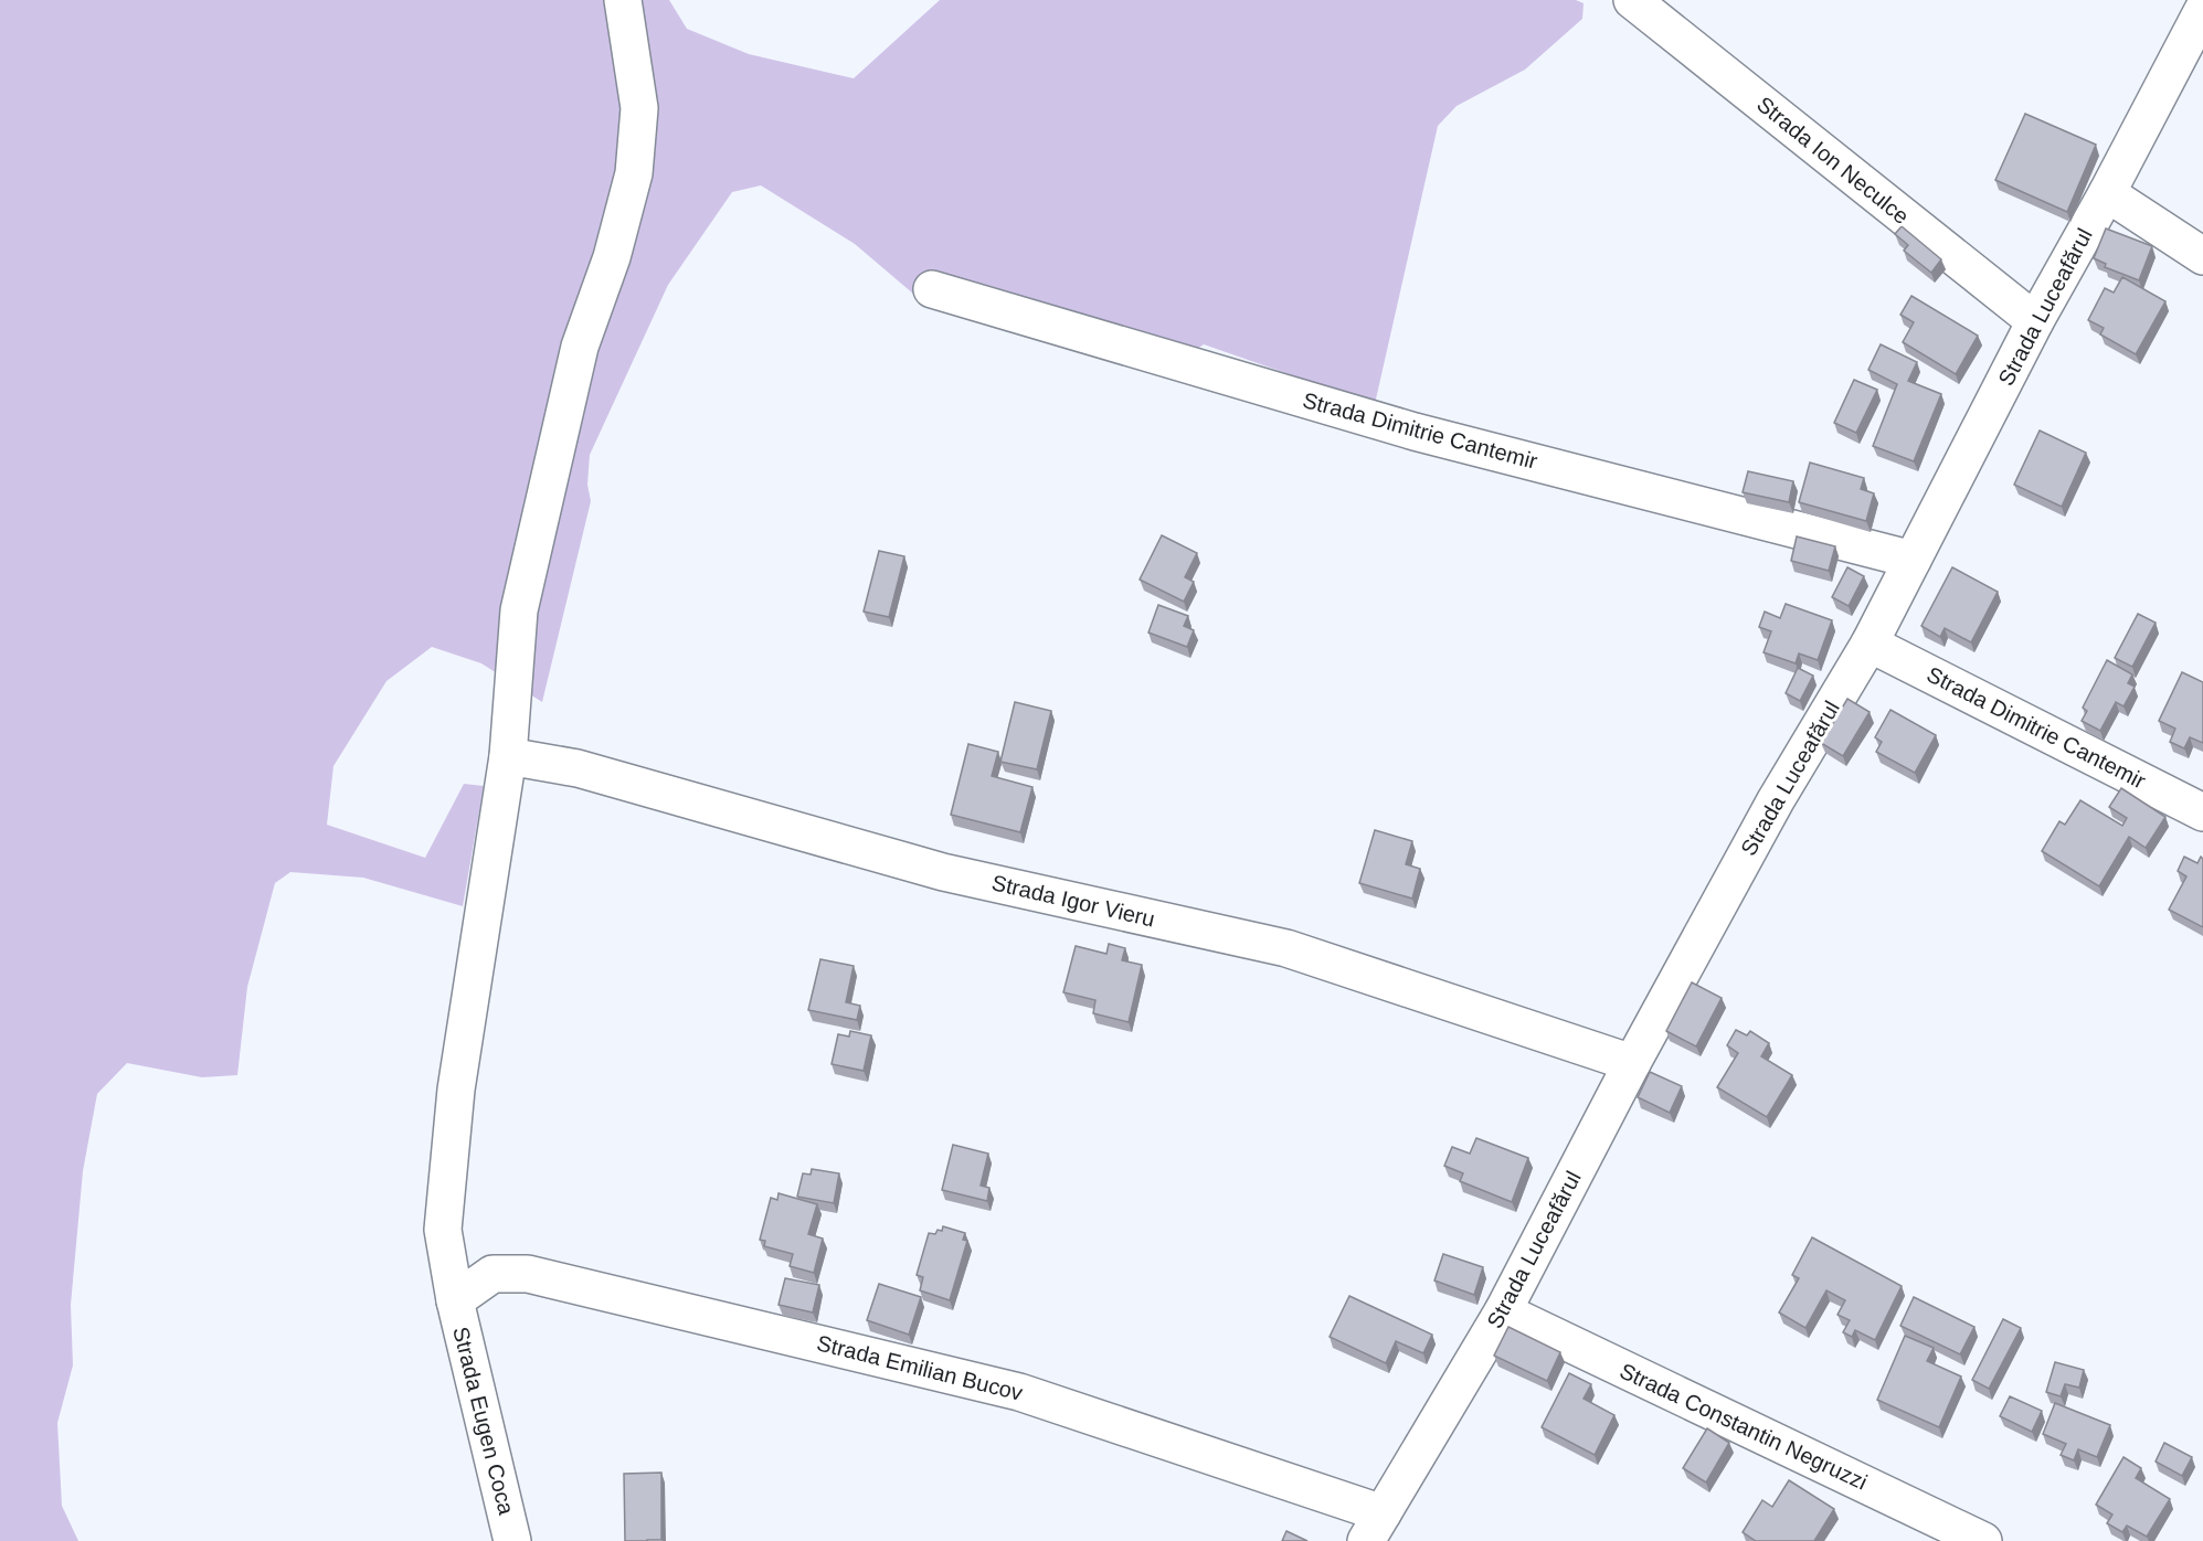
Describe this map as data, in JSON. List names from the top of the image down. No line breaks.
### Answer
{"streets":{"street":["Strada Ion Neculce","Strada Luceafărul","Strada Dimitrie Cantemir","Strada Igor Vieru","Strada Emilian Bucov","Strada Eugen Coca","Strada Constantin Negruzzi"]},"crossings":[["Strada Ion Neculce","Strada Luceafărul"],["Strada Luceafărul","Strada Dimitrie Cantemir"],["Strada Luceafărul","Strada Igor Vieru"],["Strada Luceafărul","Strada Emilian Bucov"],["Strada Luceafărul","Strada Constantin Negruzzi"],["Strada Igor Vieru","Strada Eugen Coca"],["Strada Emilian Bucov","Strada Eugen Coca"]]}
